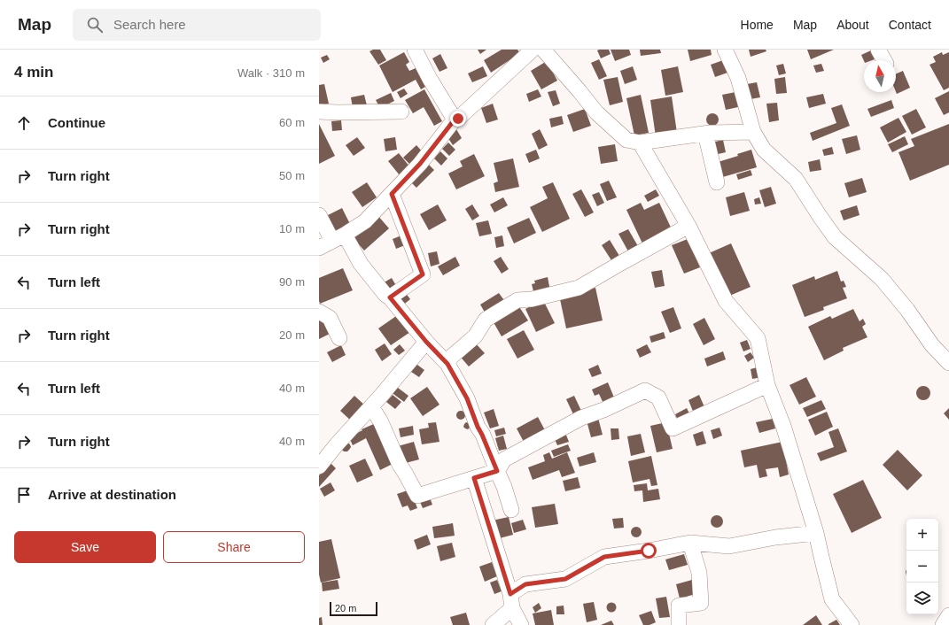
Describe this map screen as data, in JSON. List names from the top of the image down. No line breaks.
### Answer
{"scale_bar":"20 m","north":"top","page":{"header":"Map","search":"Search here","nav":["Home","Map","About","Contact"],"heading":["4 min","Walk · 310 m"],"list":[["Continue","60 m"],["Turn right","50 m"],["Turn right","10 m"],["Turn left","90 m"],["Turn right","20 m"],["Turn left","40 m"],["Turn right","40 m"],"Arrive at destination"],"map_buttons":["+","−"],"buttons":["Save","Share"],"scale":"20 m"}}
